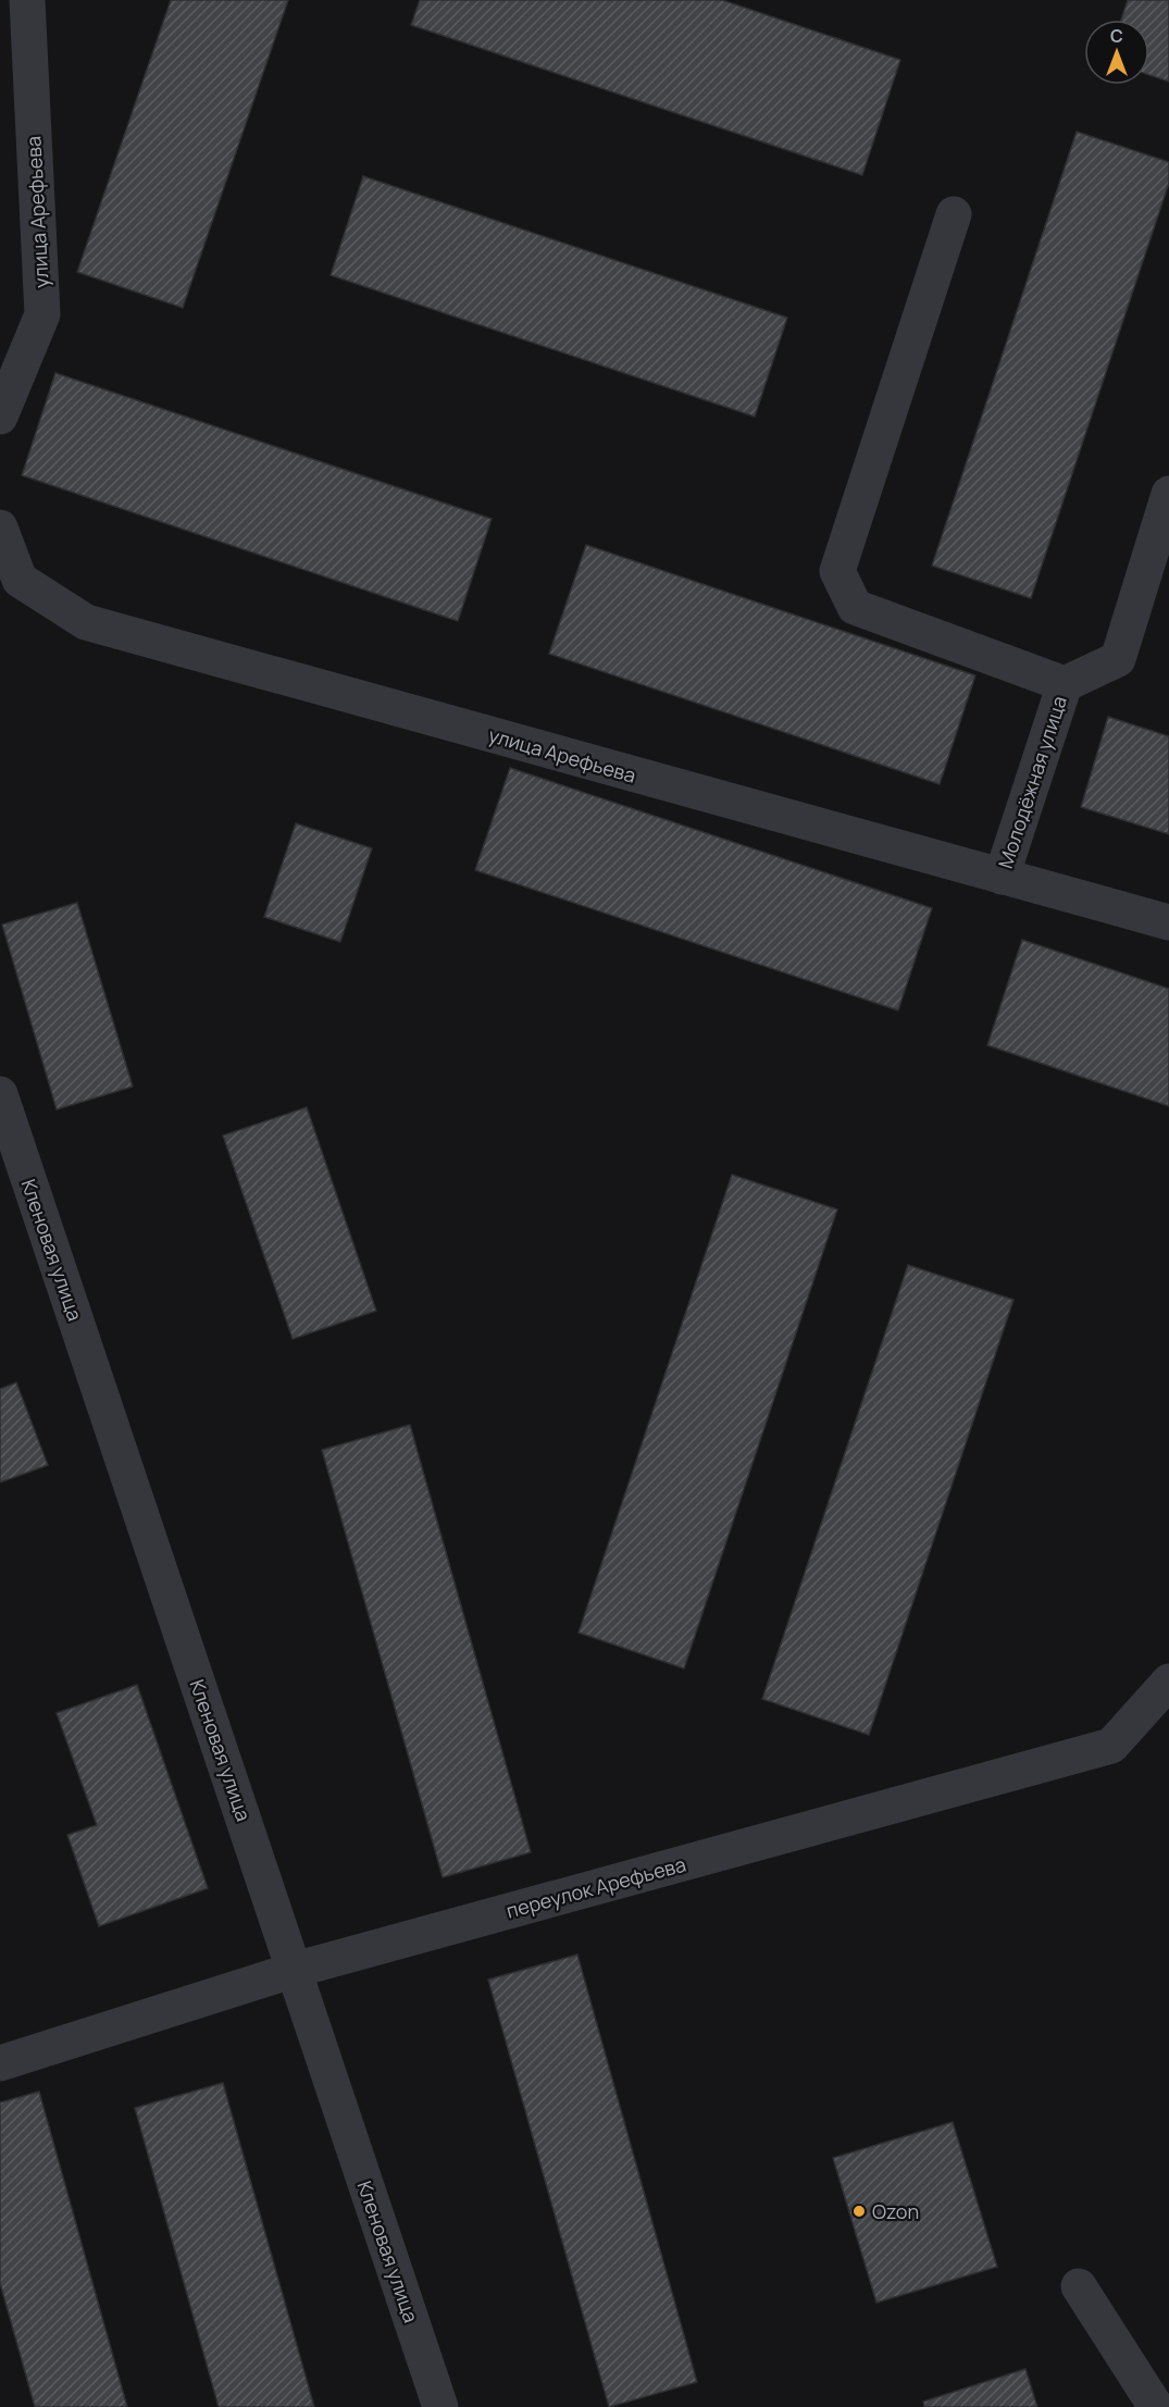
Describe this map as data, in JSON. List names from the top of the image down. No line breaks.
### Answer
{"streets":{"street":["улица Арефьева","Молодёжная улица","Кленовая улица","переулок Арефьева"]},"crossings":[["улица Арефьева","Молодёжная улица"],["Кленовая улица","переулок Арефьева"]],"places":["Ozon"],"north":"top"}
